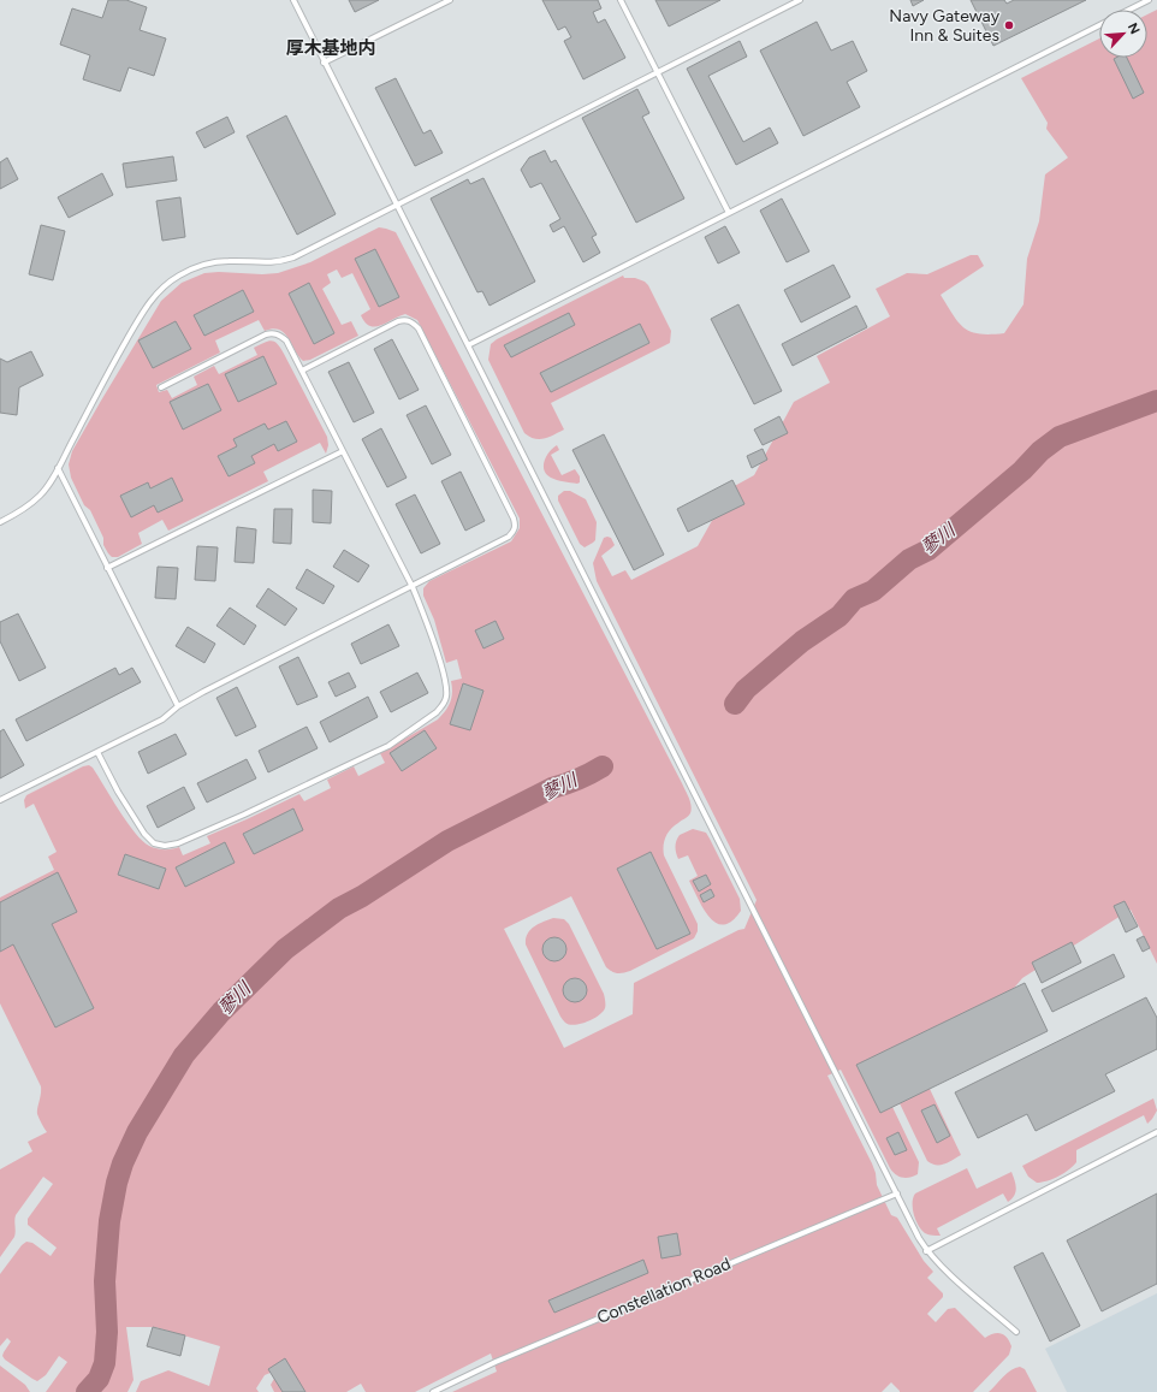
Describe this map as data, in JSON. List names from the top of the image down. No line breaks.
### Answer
{"streets":{"lane":["Constellation Road"]},"districts":["厚木基地内"],"water":["蓼川"],"places":["Navy Gateway Inn & Suites"],"north":"top right"}
